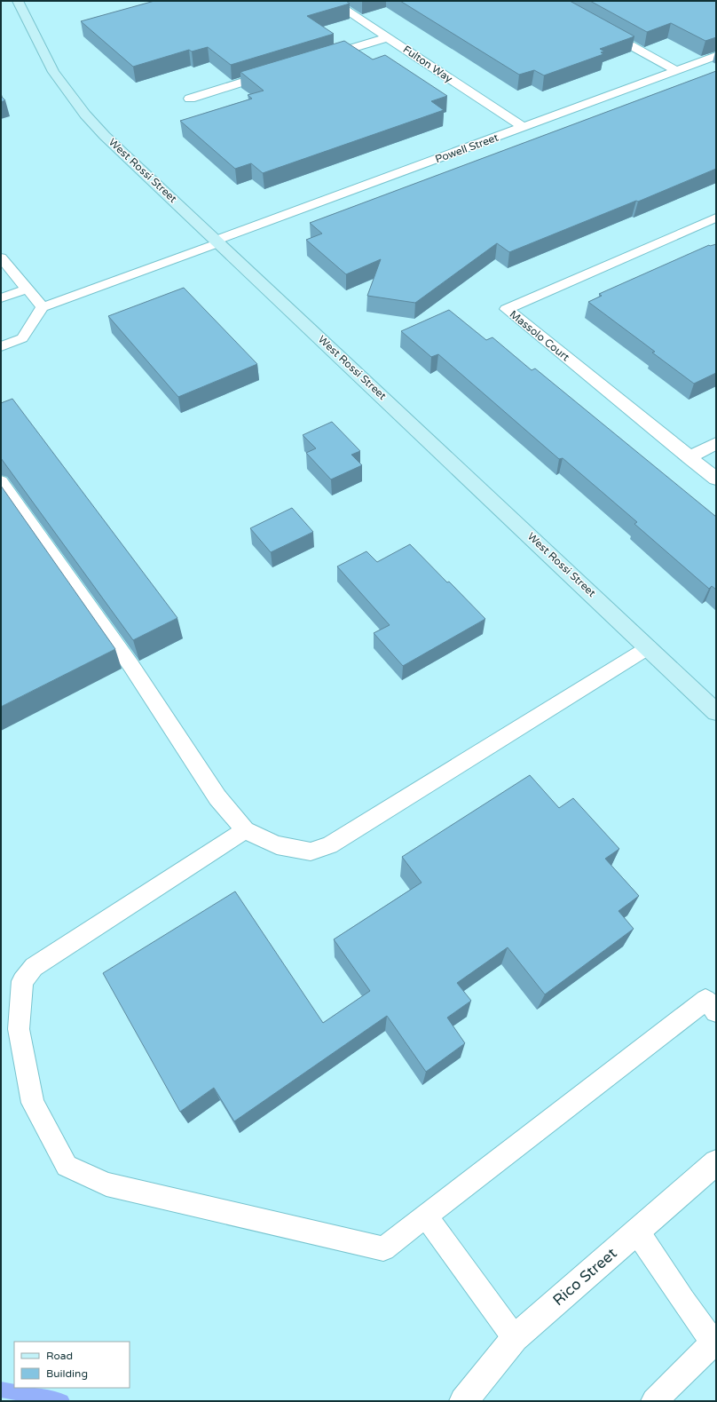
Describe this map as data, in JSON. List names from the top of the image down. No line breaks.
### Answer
{"streets":{"main road":["West Rossi Street"],"street":["Fulton Way","Powell Street","Massolo Court","Rico Street"]},"crossings":[["Fulton Way","Powell Street"],["Powell Street","West Rossi Street"]],"legend":["Road","Building"]}
